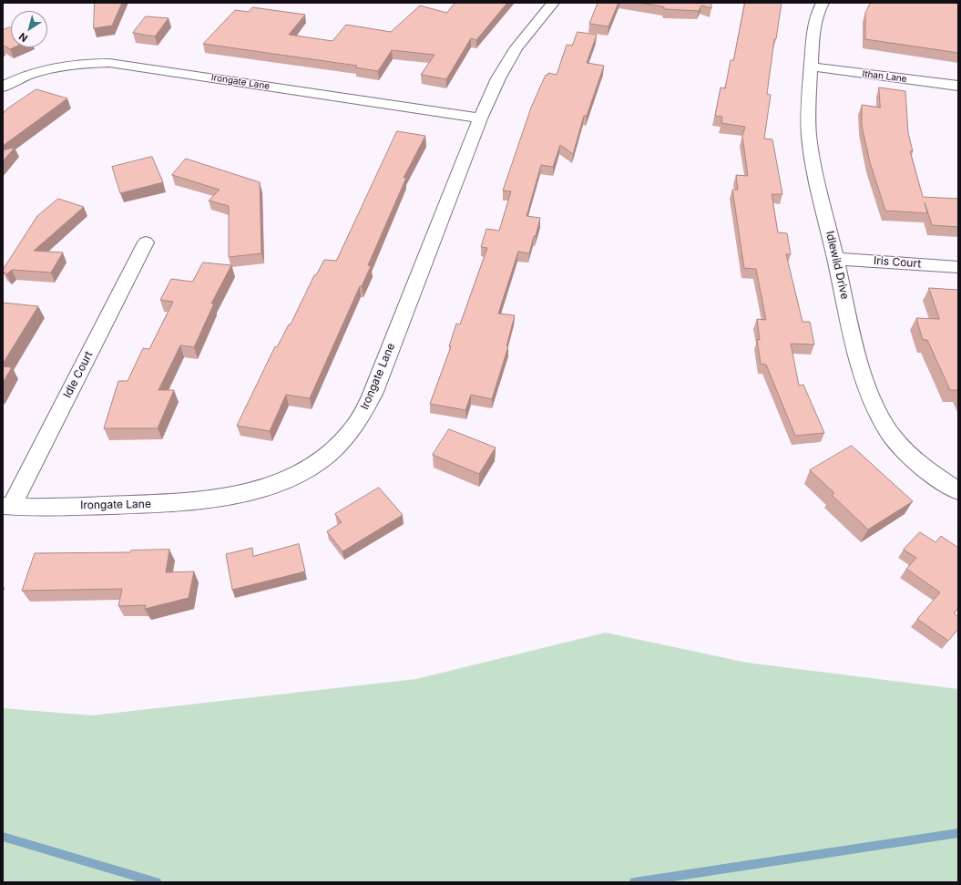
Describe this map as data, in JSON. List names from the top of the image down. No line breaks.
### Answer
{"streets":{"street":["Ithan Lane","Irongate Lane","Iris Court","Idlewild Drive","Idle Court"]},"crossings":[["Ithan Lane","Idlewild Drive"],["Irongate Lane","Idle Court"],["Iris Court","Idlewild Drive"]],"north":"bottom left"}
